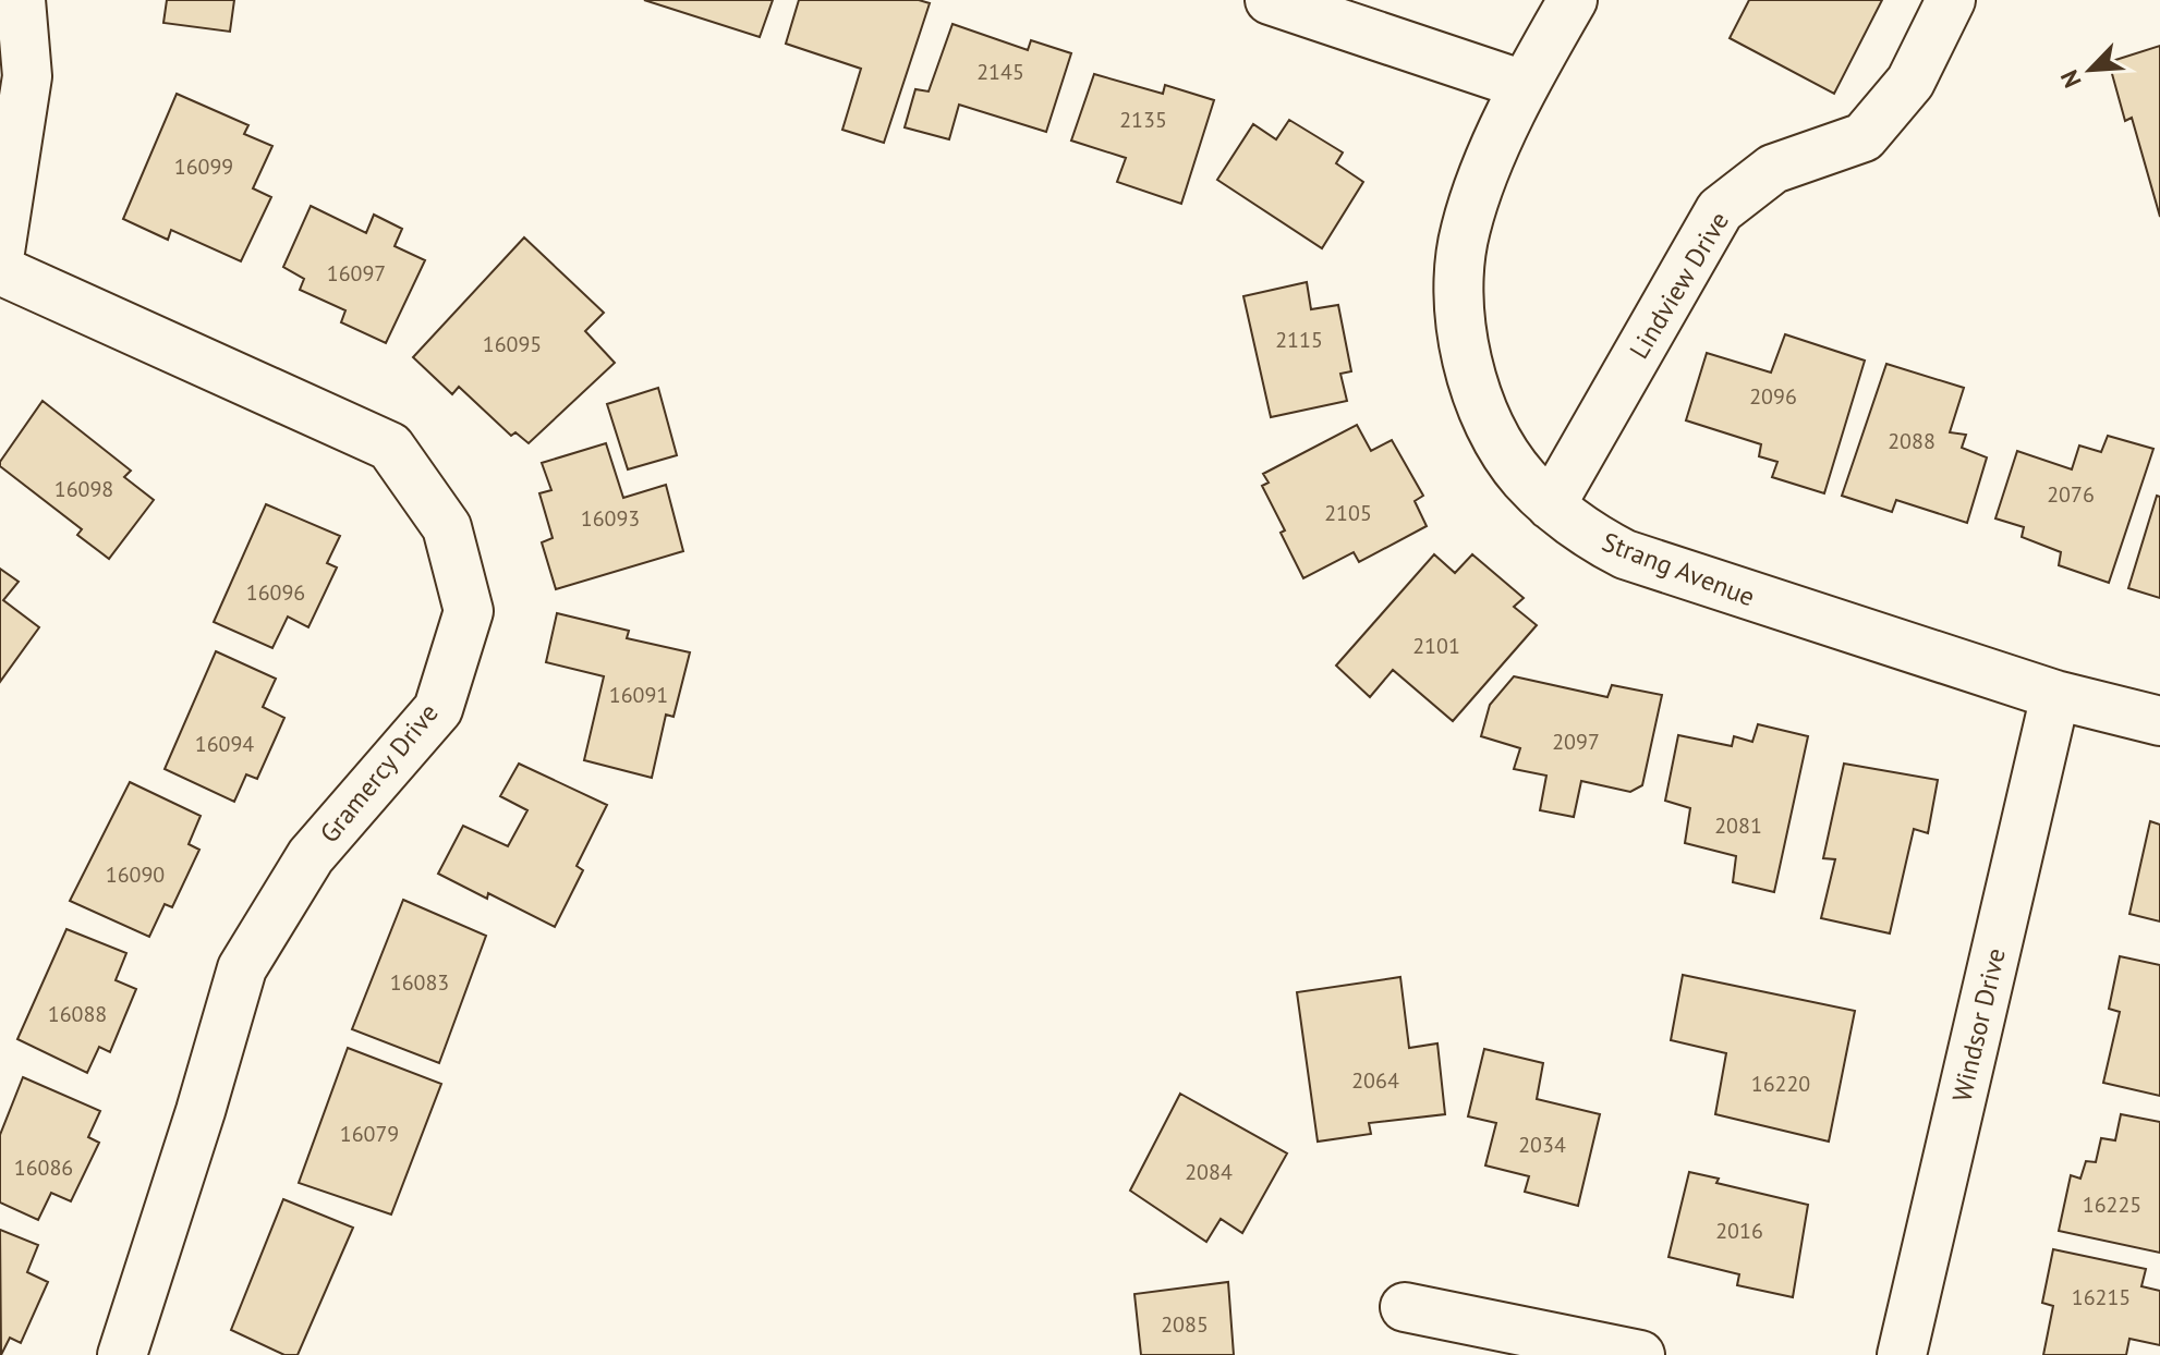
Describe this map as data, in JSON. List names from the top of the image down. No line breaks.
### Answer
{"streets":{"street":["Lindview Drive","Strang Avenue","Gramercy Drive","Windsor Drive"]},"crossings":[["Lindview Drive","Strang Avenue"],["Strang Avenue","Windsor Drive"]],"house_numbers":["2145","2135","16099","16097","2115","16095","2096","2088","16098","2076","2105","16093","16096","2101","16091","2097","16094","2081","16090","16083","16088","2064","16220","16079","2034","16086","2084","16225","2016","16215","2085"],"north":"bottom left"}
